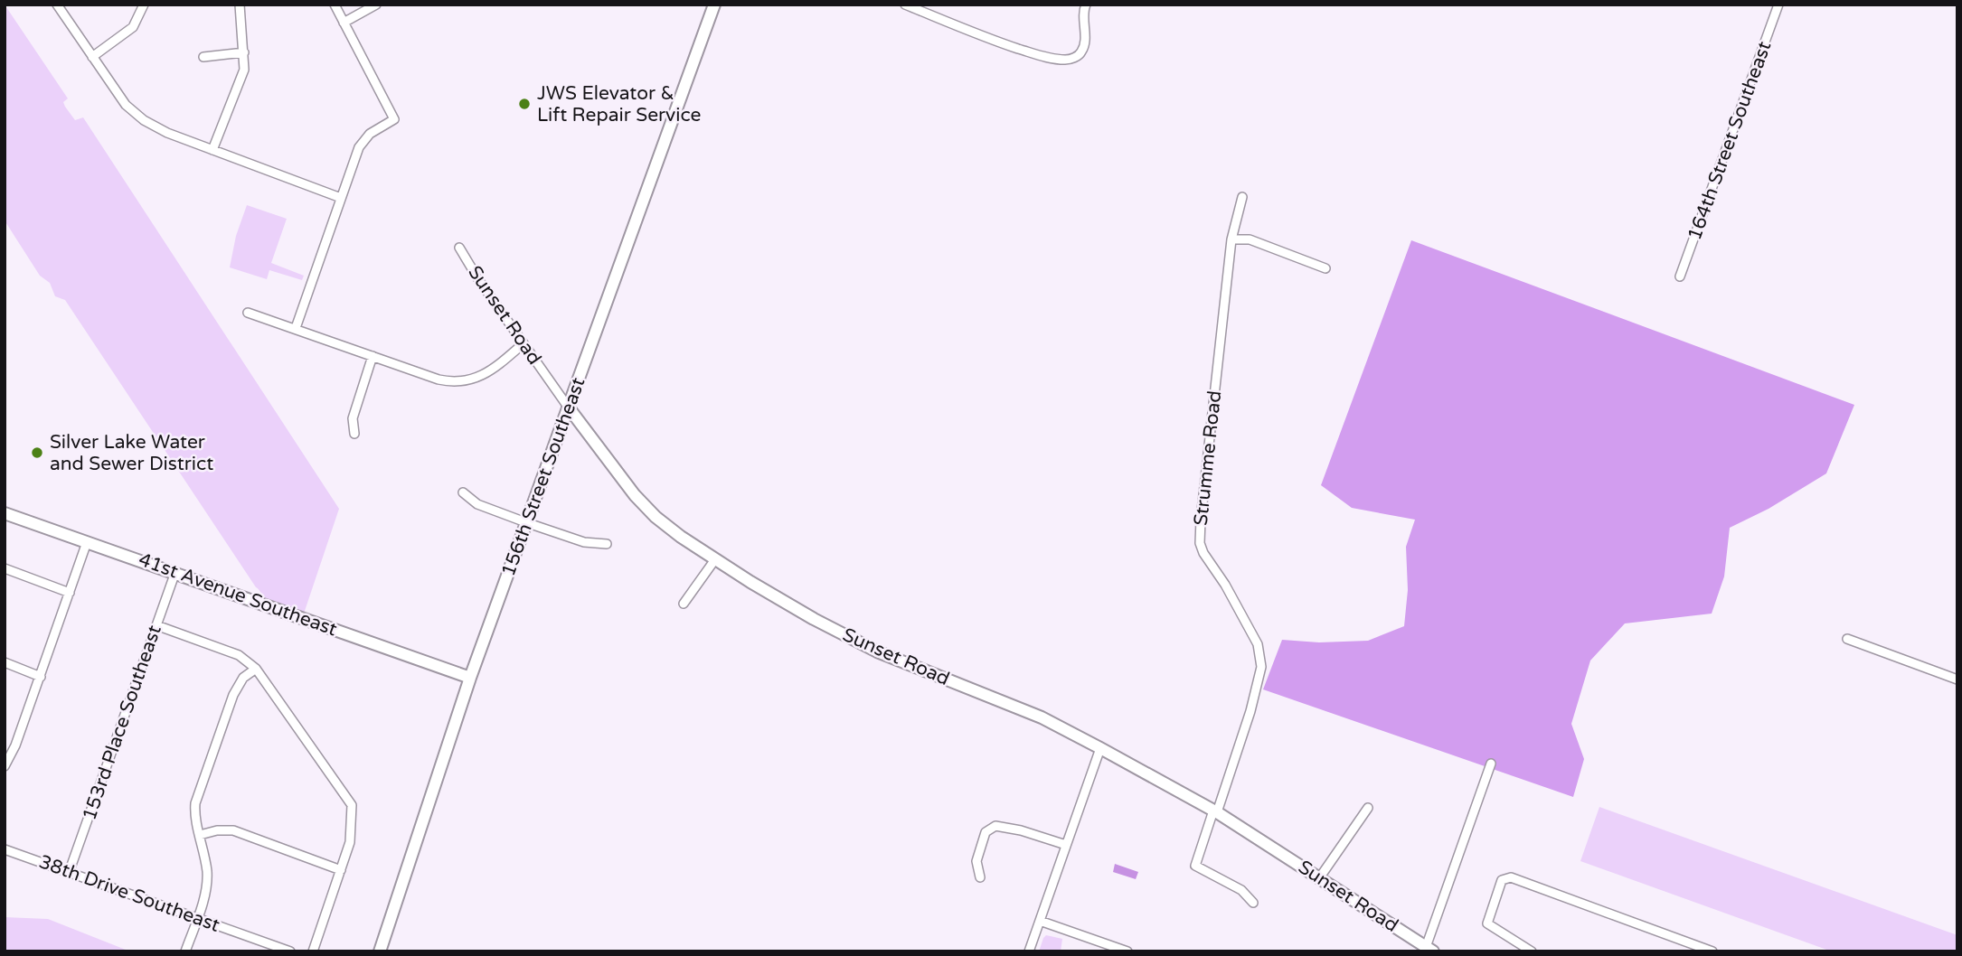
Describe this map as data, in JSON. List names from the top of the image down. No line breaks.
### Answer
{"streets":{"street":["164th Street Southeast","Sunset Road","Strumme Road","156th Street Southeast","41st Avenue Southeast","153rd Place Southeast","38th Drive Southeast"]},"crossings":[["Sunset Road","Strumme Road"],["Sunset Road","156th Street Southeast"],["156th Street Southeast","41st Avenue Southeast"],["41st Avenue Southeast","153rd Place Southeast"],["153rd Place Southeast","38th Drive Southeast"]],"places":["JWS Elevator & Lift Repair Service","Silver Lake Water and Sewer District"]}
